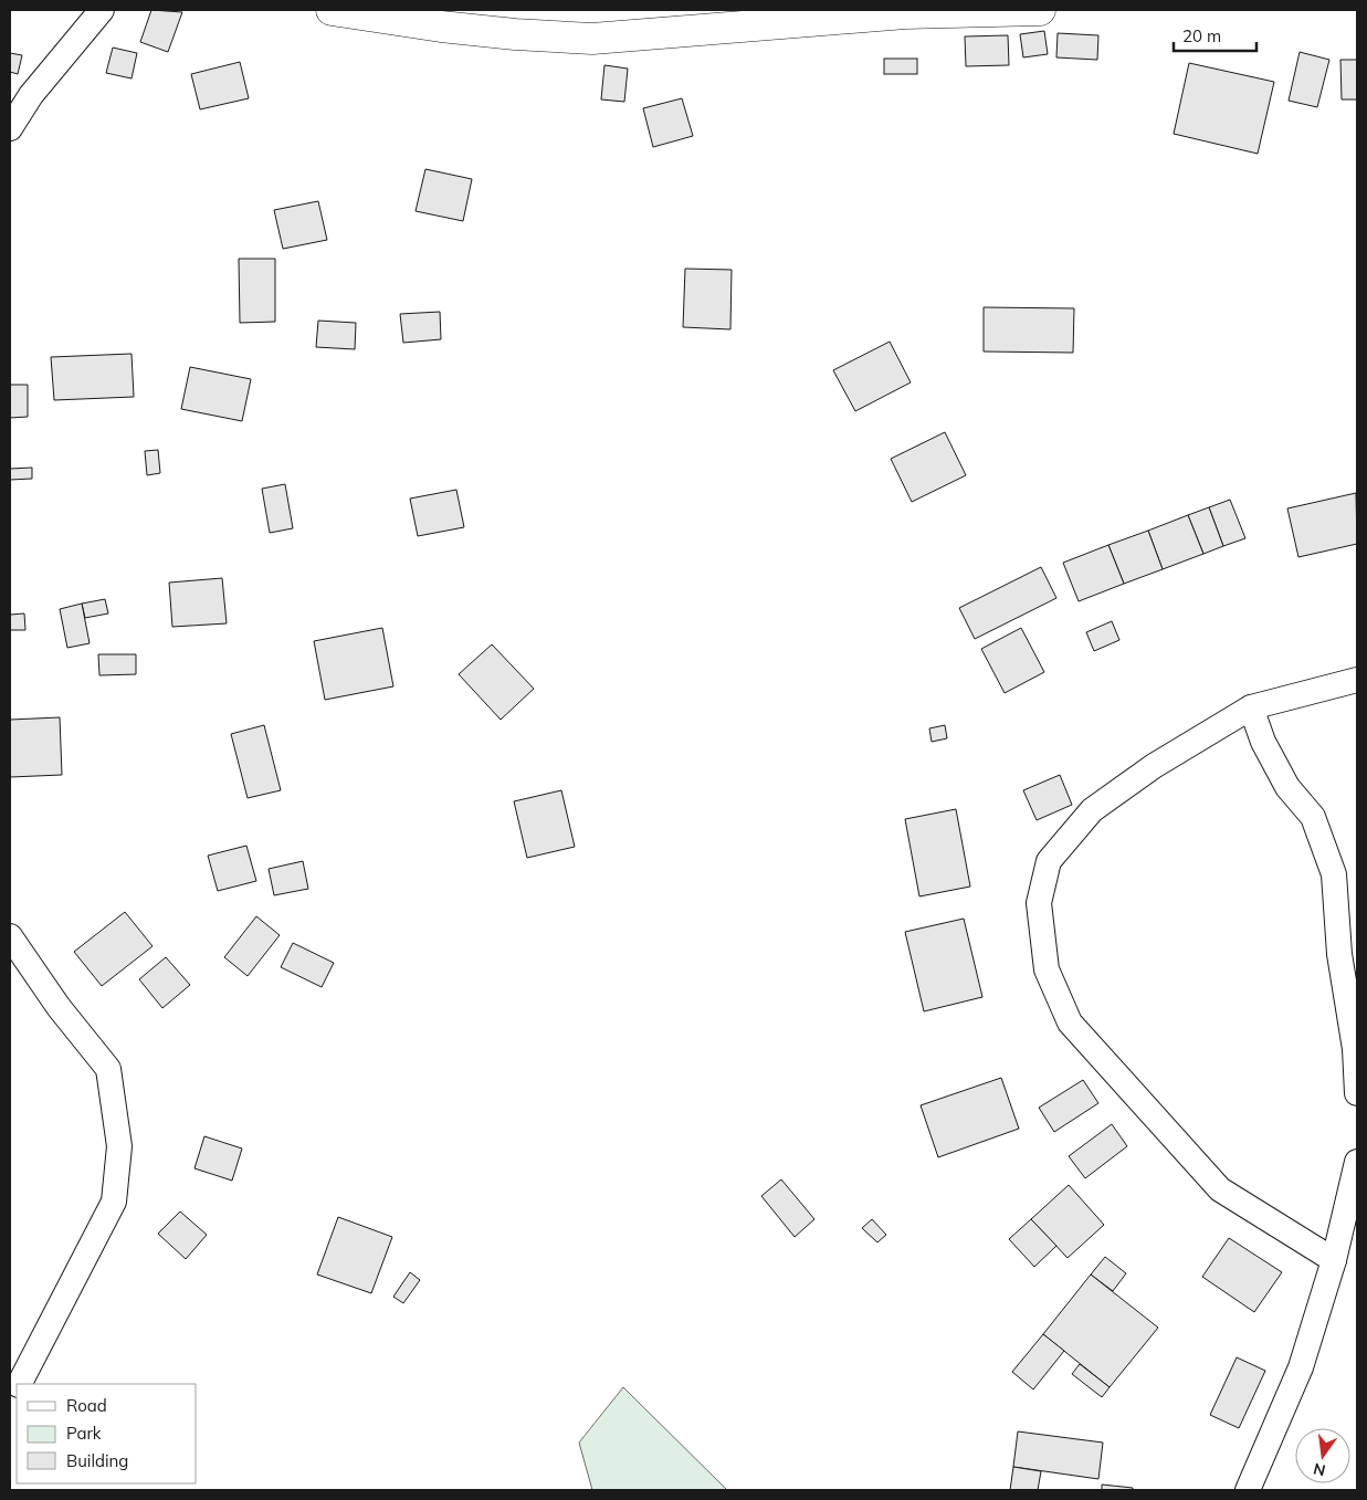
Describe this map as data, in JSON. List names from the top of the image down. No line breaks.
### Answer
{"legend":["Road","Park","Building"],"scale_bar":"20 m","north":"bottom"}
